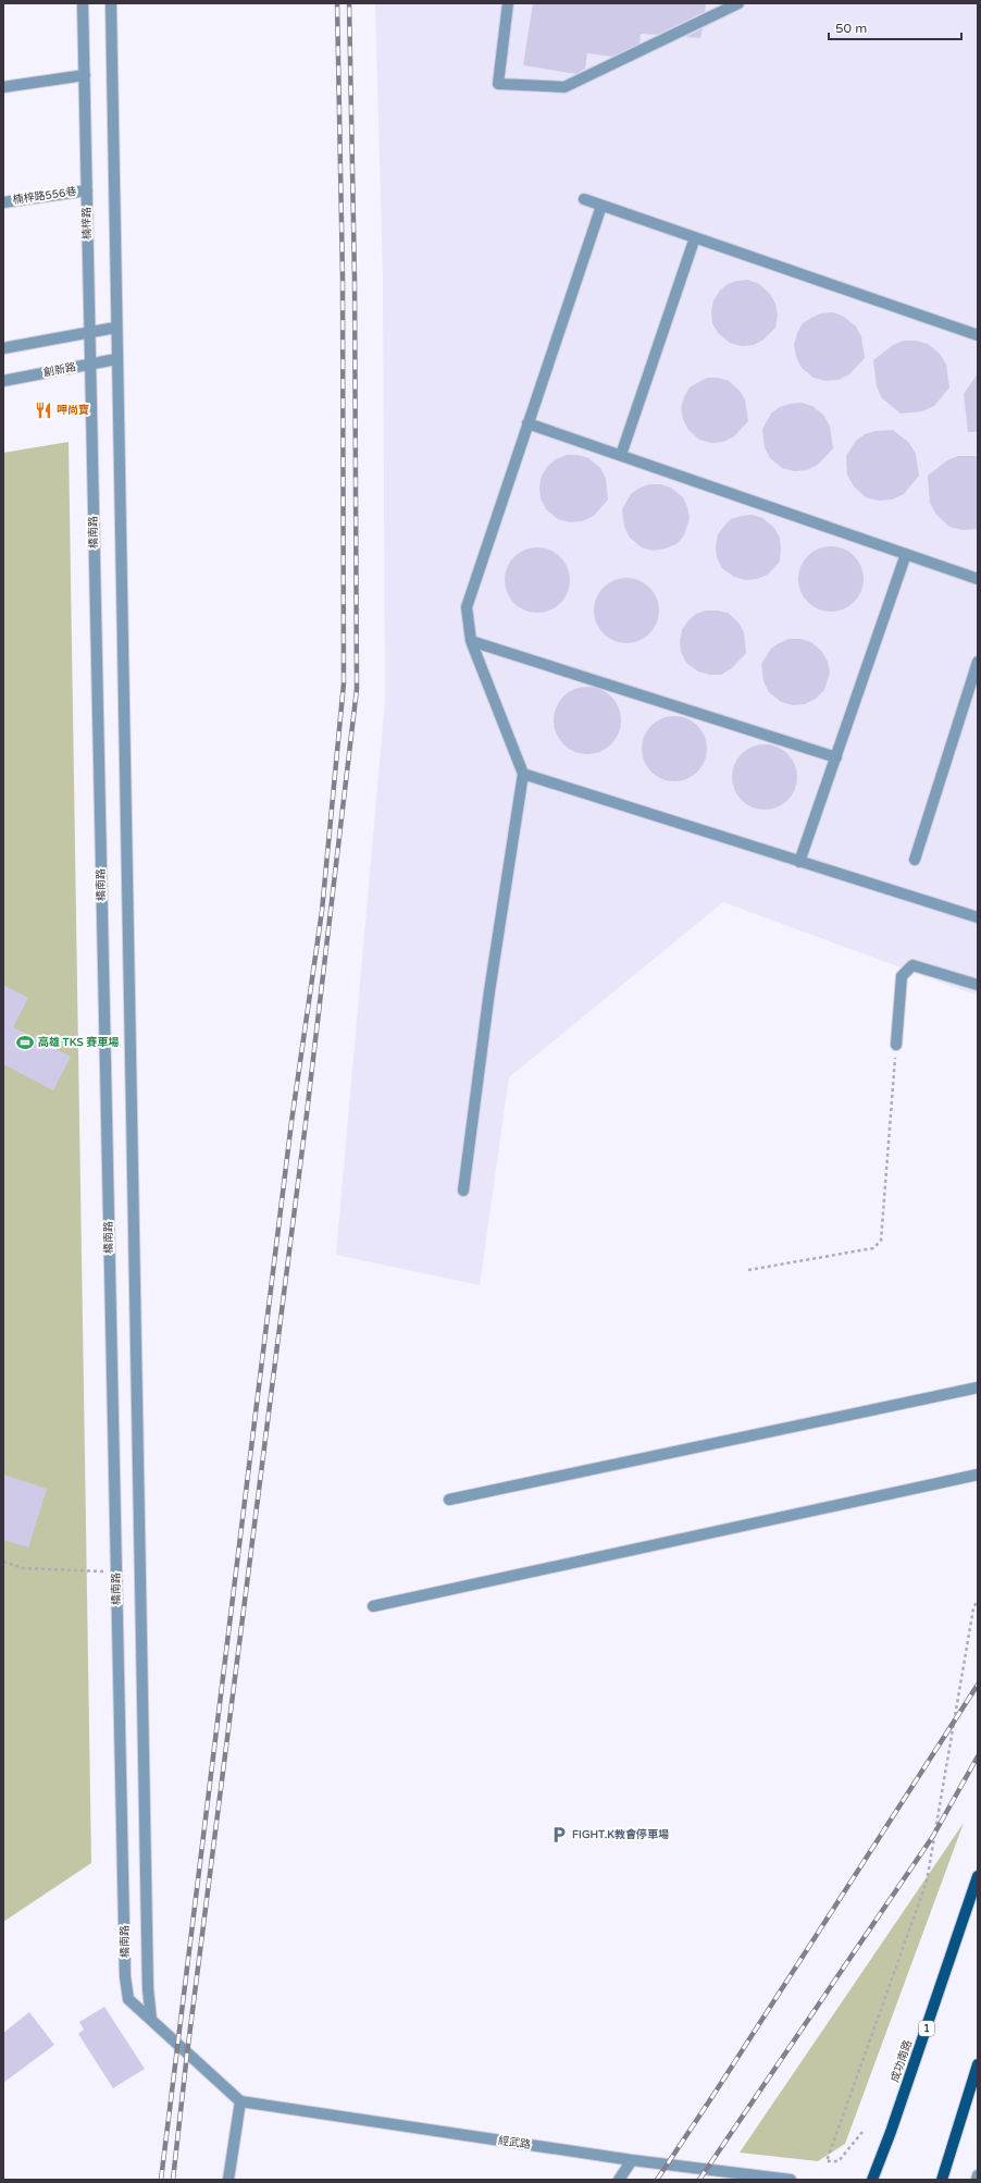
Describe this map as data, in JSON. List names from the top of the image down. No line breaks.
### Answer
{"streets":{"main road":["1","成功南路"],"street":["楠梓路556巷","楠梓路","創新路","橋南路","經武路"]},"crossings":[["楠梓路556巷","楠梓路"],["楠梓路","創新路"],["楠梓路","橋南路"],["創新路","橋南路"],["橋南路","經武路"]],"places":{"restaurant":["呷尚寶"],"sports":["高雄 TKS 賽車場"],"parking":["FIGHT.K教會停車場"]},"scale_bar":"50 m"}
